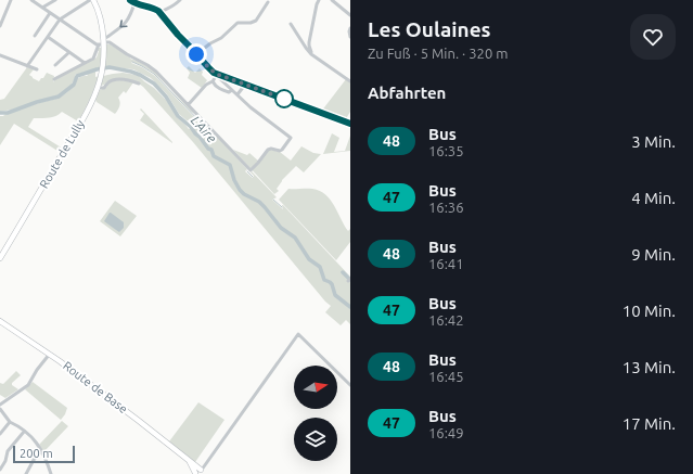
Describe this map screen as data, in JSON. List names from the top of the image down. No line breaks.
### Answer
{"streets":{"main road":["Route de Lully","Route de Base"]},"water":["L'Aire"],"lines":["bus line 48"],"scale_bar":"200 m","north":"right","page":{"heading":[["Les Oulaines","Zu Fuß · 5 Min. · 320 m"],"Abfahrten"],"list":[{"mark":"48","name":"Bus","note":"16:35","value":"3 Min."},{"mark":"47","name":"Bus","note":"16:36","value":"4 Min."},{"mark":"48","name":"Bus","note":"16:41","value":"9 Min."},{"mark":"47","name":"Bus","note":"16:42","value":"10 Min."},{"mark":"48","name":"Bus","note":"16:45","value":"13 Min."},{"mark":"47","name":"Bus","note":"16:49","value":"17 Min."}],"scale":"200 m"}}
